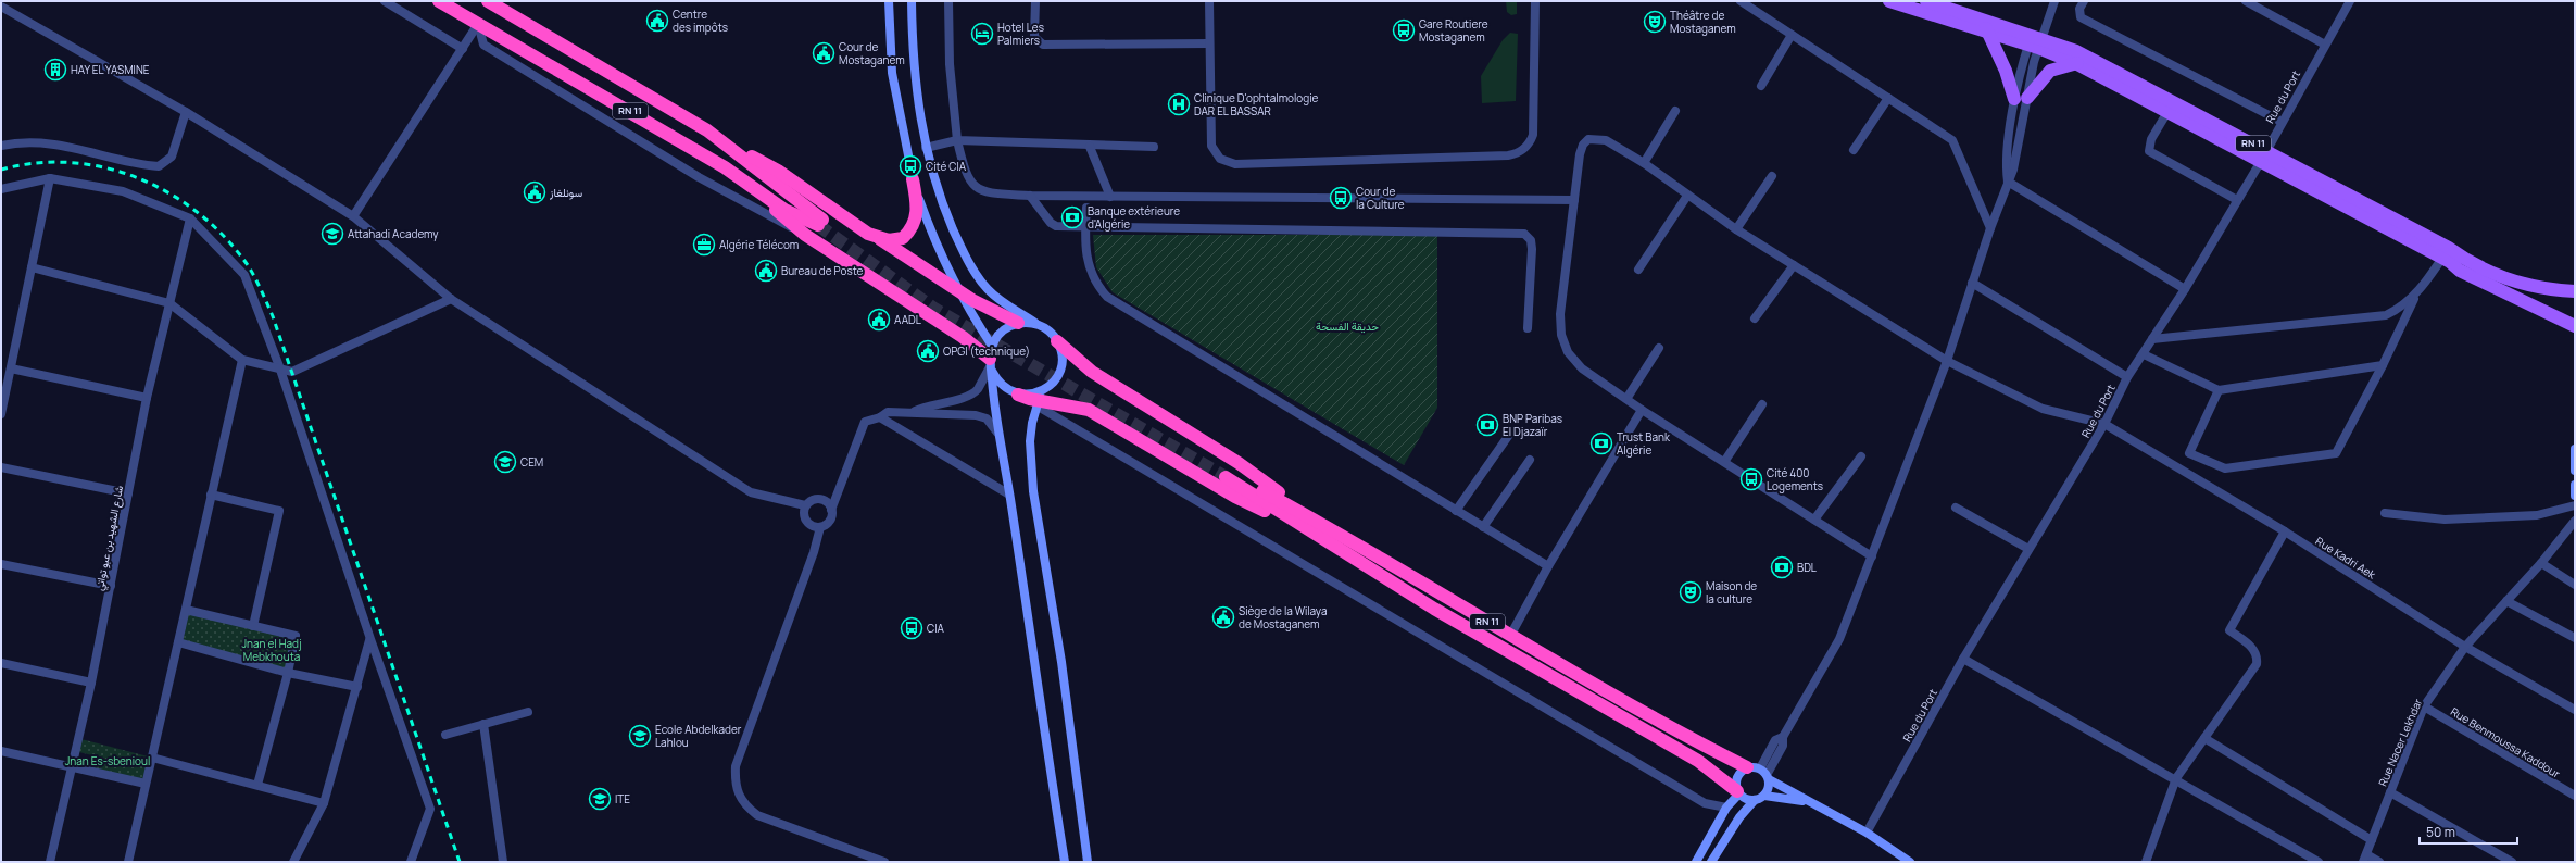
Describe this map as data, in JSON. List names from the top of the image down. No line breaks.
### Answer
{"streets":{"highway":["RN 11"],"street":["Rue du Port","شارع الشهيد بن عبو تواتي","Rue Kadri Aek","Rue Nacer Lekhdar","Rue Benmoussa Kaddour"]},"crossings":[["Rue du Port","RN 11"],["Rue du Port","Rue Kadri Aek"],["Rue Kadri Aek","Rue Nacer Lekhdar"],["Rue Nacer Lekhdar","Rue Benmoussa Kaddour"]],"parks":["حديقة الفسحة","Jnan el Hadj Mebkhouta","Jnan Es-sbenioul"],"places":{"public building":["Centre des impôts","Cour de Mostaganem","سونلغاز","Bureau de Poste","AADL","OPGI (technique)","Siège de la Wilaya de Mostaganem"],"theatre":["Théâtre de Mostaganem","Maison de la culture"],"bus stop":["Gare Routiere Mostaganem","Cité CIA","Cour de la Culture","Cité 400 Logements","CIA"],"hotel":["Hotel Les Palmiers"],"building":["HAY EL YASMINE"],"hospital":["Clinique D'ophtalmologie DAR EL BASSAR"],"bank":["Banque extérieure d'Algérie","BNP Paribas El Djazaïr","Trust Bank Algérie","BDL"],"school or university":["Attahadi Academy","CEM","Ecole Abdelkader Lahlou","ITE"],"office":["Algérie Télécom"]},"scale_bar":"50 m"}
